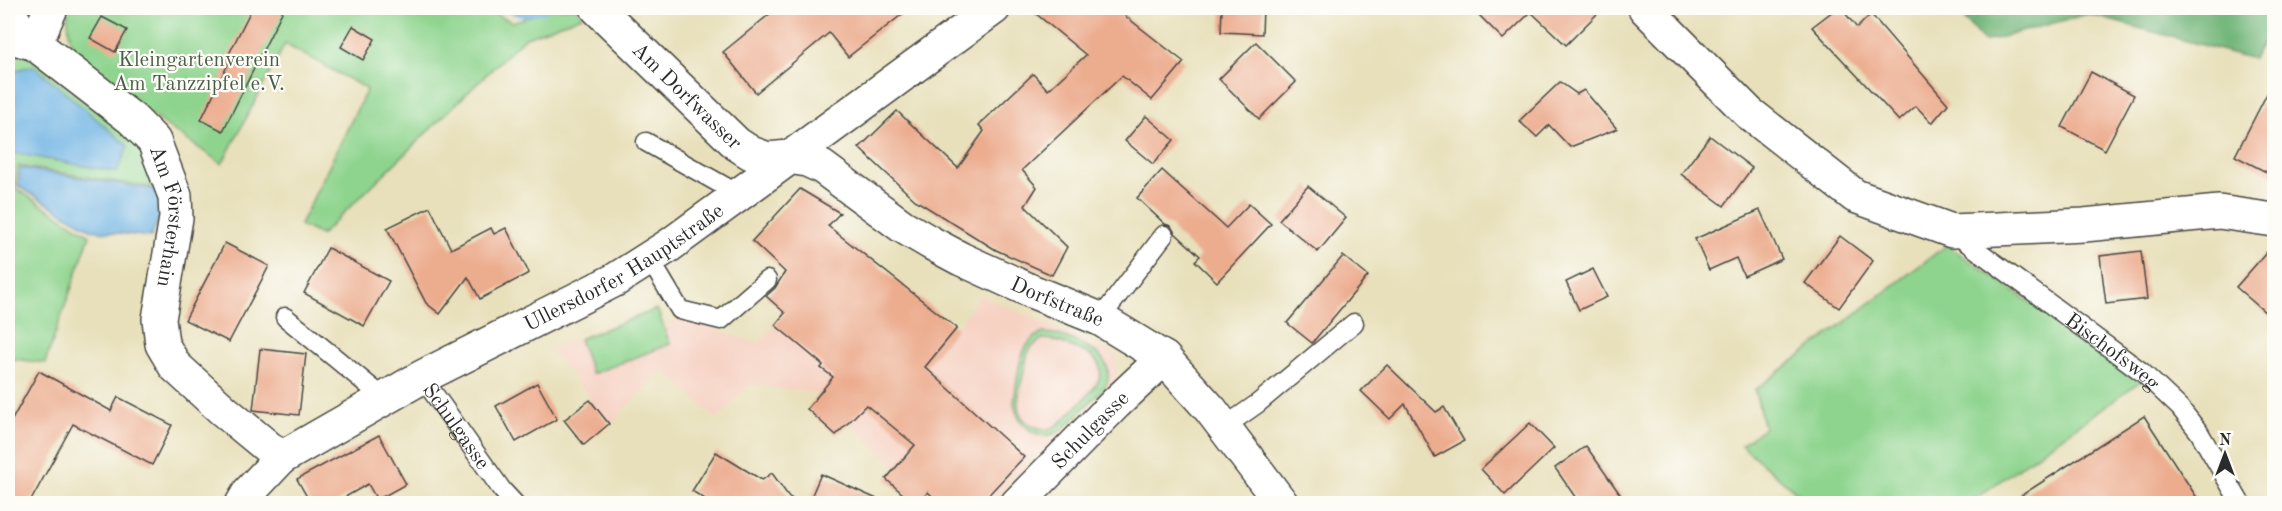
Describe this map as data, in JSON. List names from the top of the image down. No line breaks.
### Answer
{"streets":{"street":["Am Dorfwasser","Am Försterhain","Ullersdorfer Hauptstraße","Dorfstraße","Bischofsweg","Schulgasse"]},"crossings":[["Am Dorfwasser","Ullersdorfer Hauptstraße"],["Am Dorfwasser","Dorfstraße"],["Am Försterhain","Ullersdorfer Hauptstraße"],["Ullersdorfer Hauptstraße","Dorfstraße"],["Ullersdorfer Hauptstraße","Schulgasse"],["Dorfstraße","Schulgasse"]],"parks":["Kleingartenverein Am Tanzzipfel e.V."],"north":"top"}
